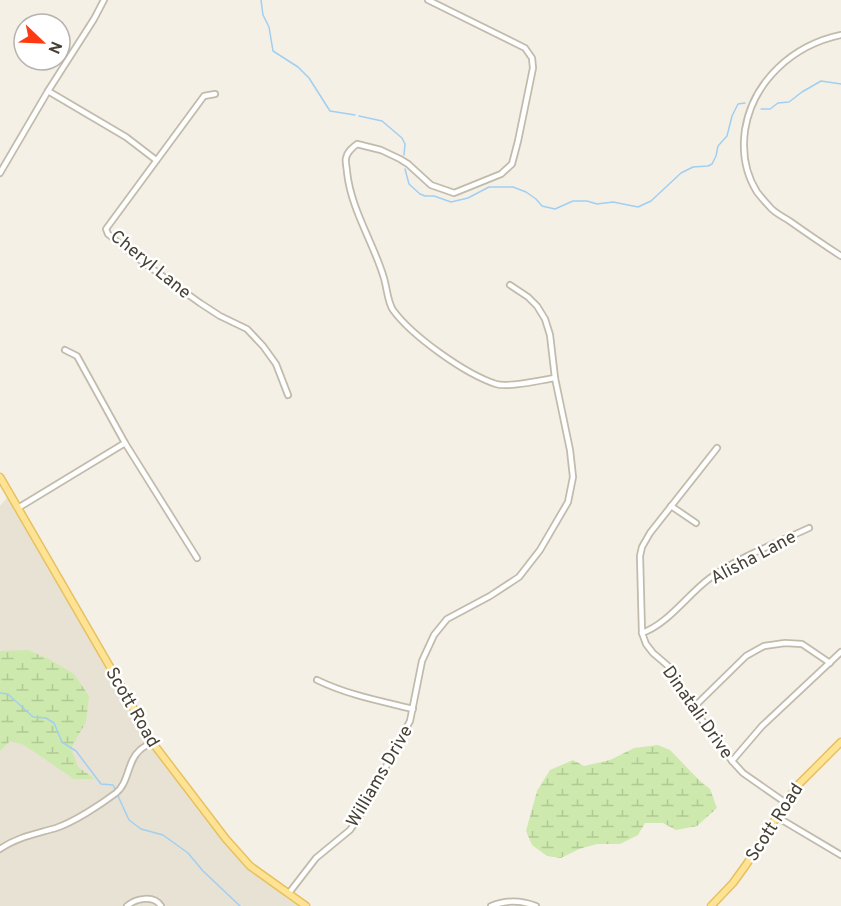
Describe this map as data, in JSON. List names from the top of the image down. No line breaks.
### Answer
{"streets":{"main road":["Scott Road"],"street":["Cheryl Lane","Alisha Lane","Dinatali Drive","Williams Drive"]},"crossings":[["Alisha Lane","Dinatali Drive"],["Scott Road","Dinatali Drive"],["Scott Road","Williams Drive"]],"north":"bottom right"}
